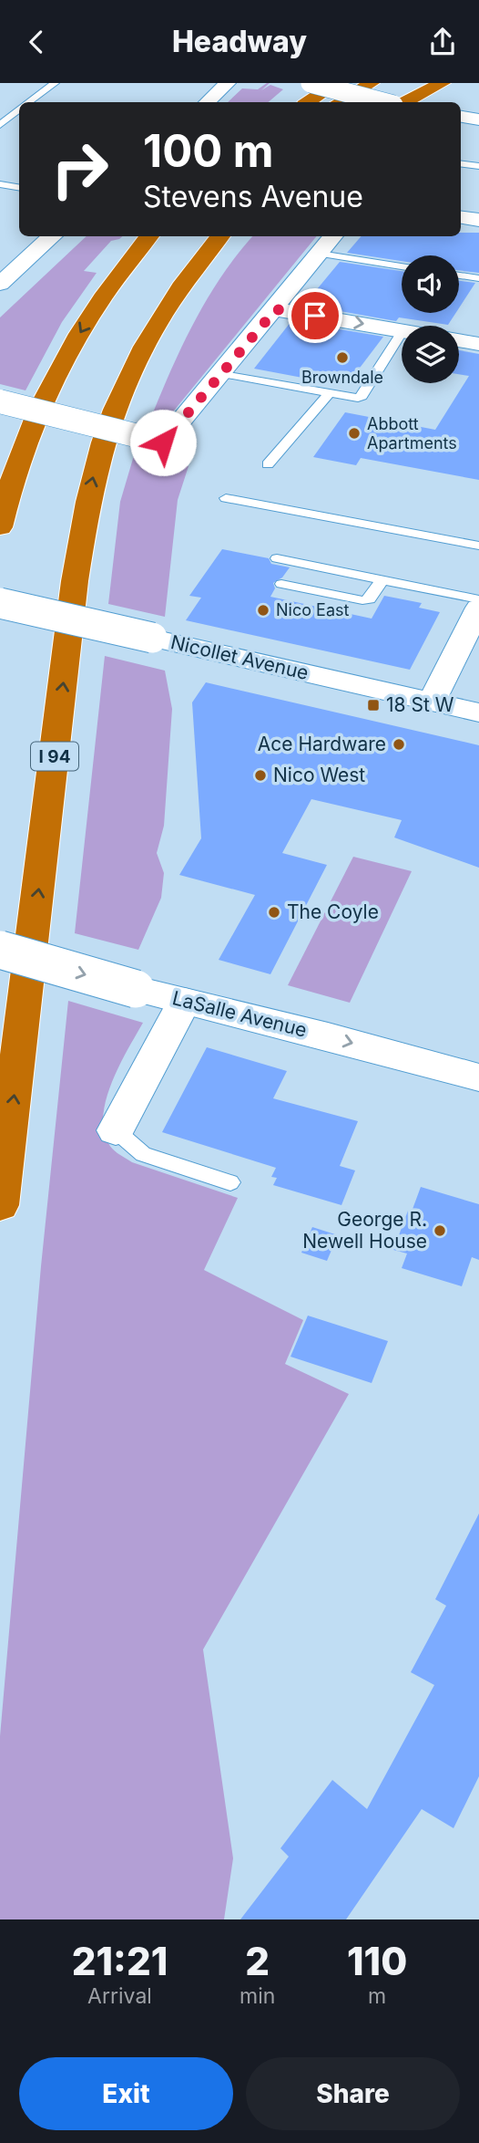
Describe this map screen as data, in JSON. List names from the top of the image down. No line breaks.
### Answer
{"streets":{"highway":["I 94"],"street":["Nicollet Avenue","LaSalle Avenue"]},"one_way":["LaSalle Avenue"],"places":{"other":["Browndale","Abbott Apartments","Nico East","Ace Hardware","Nico West","The Coyle","George R. Newell House"],"transit":["18 St W"]},"page":{"header":"Headway","turn":["100 m","Stevens Avenue"],"eta":["21:21","Arrival","2","min","110","m"],"buttons":["Exit","Share"]}}
